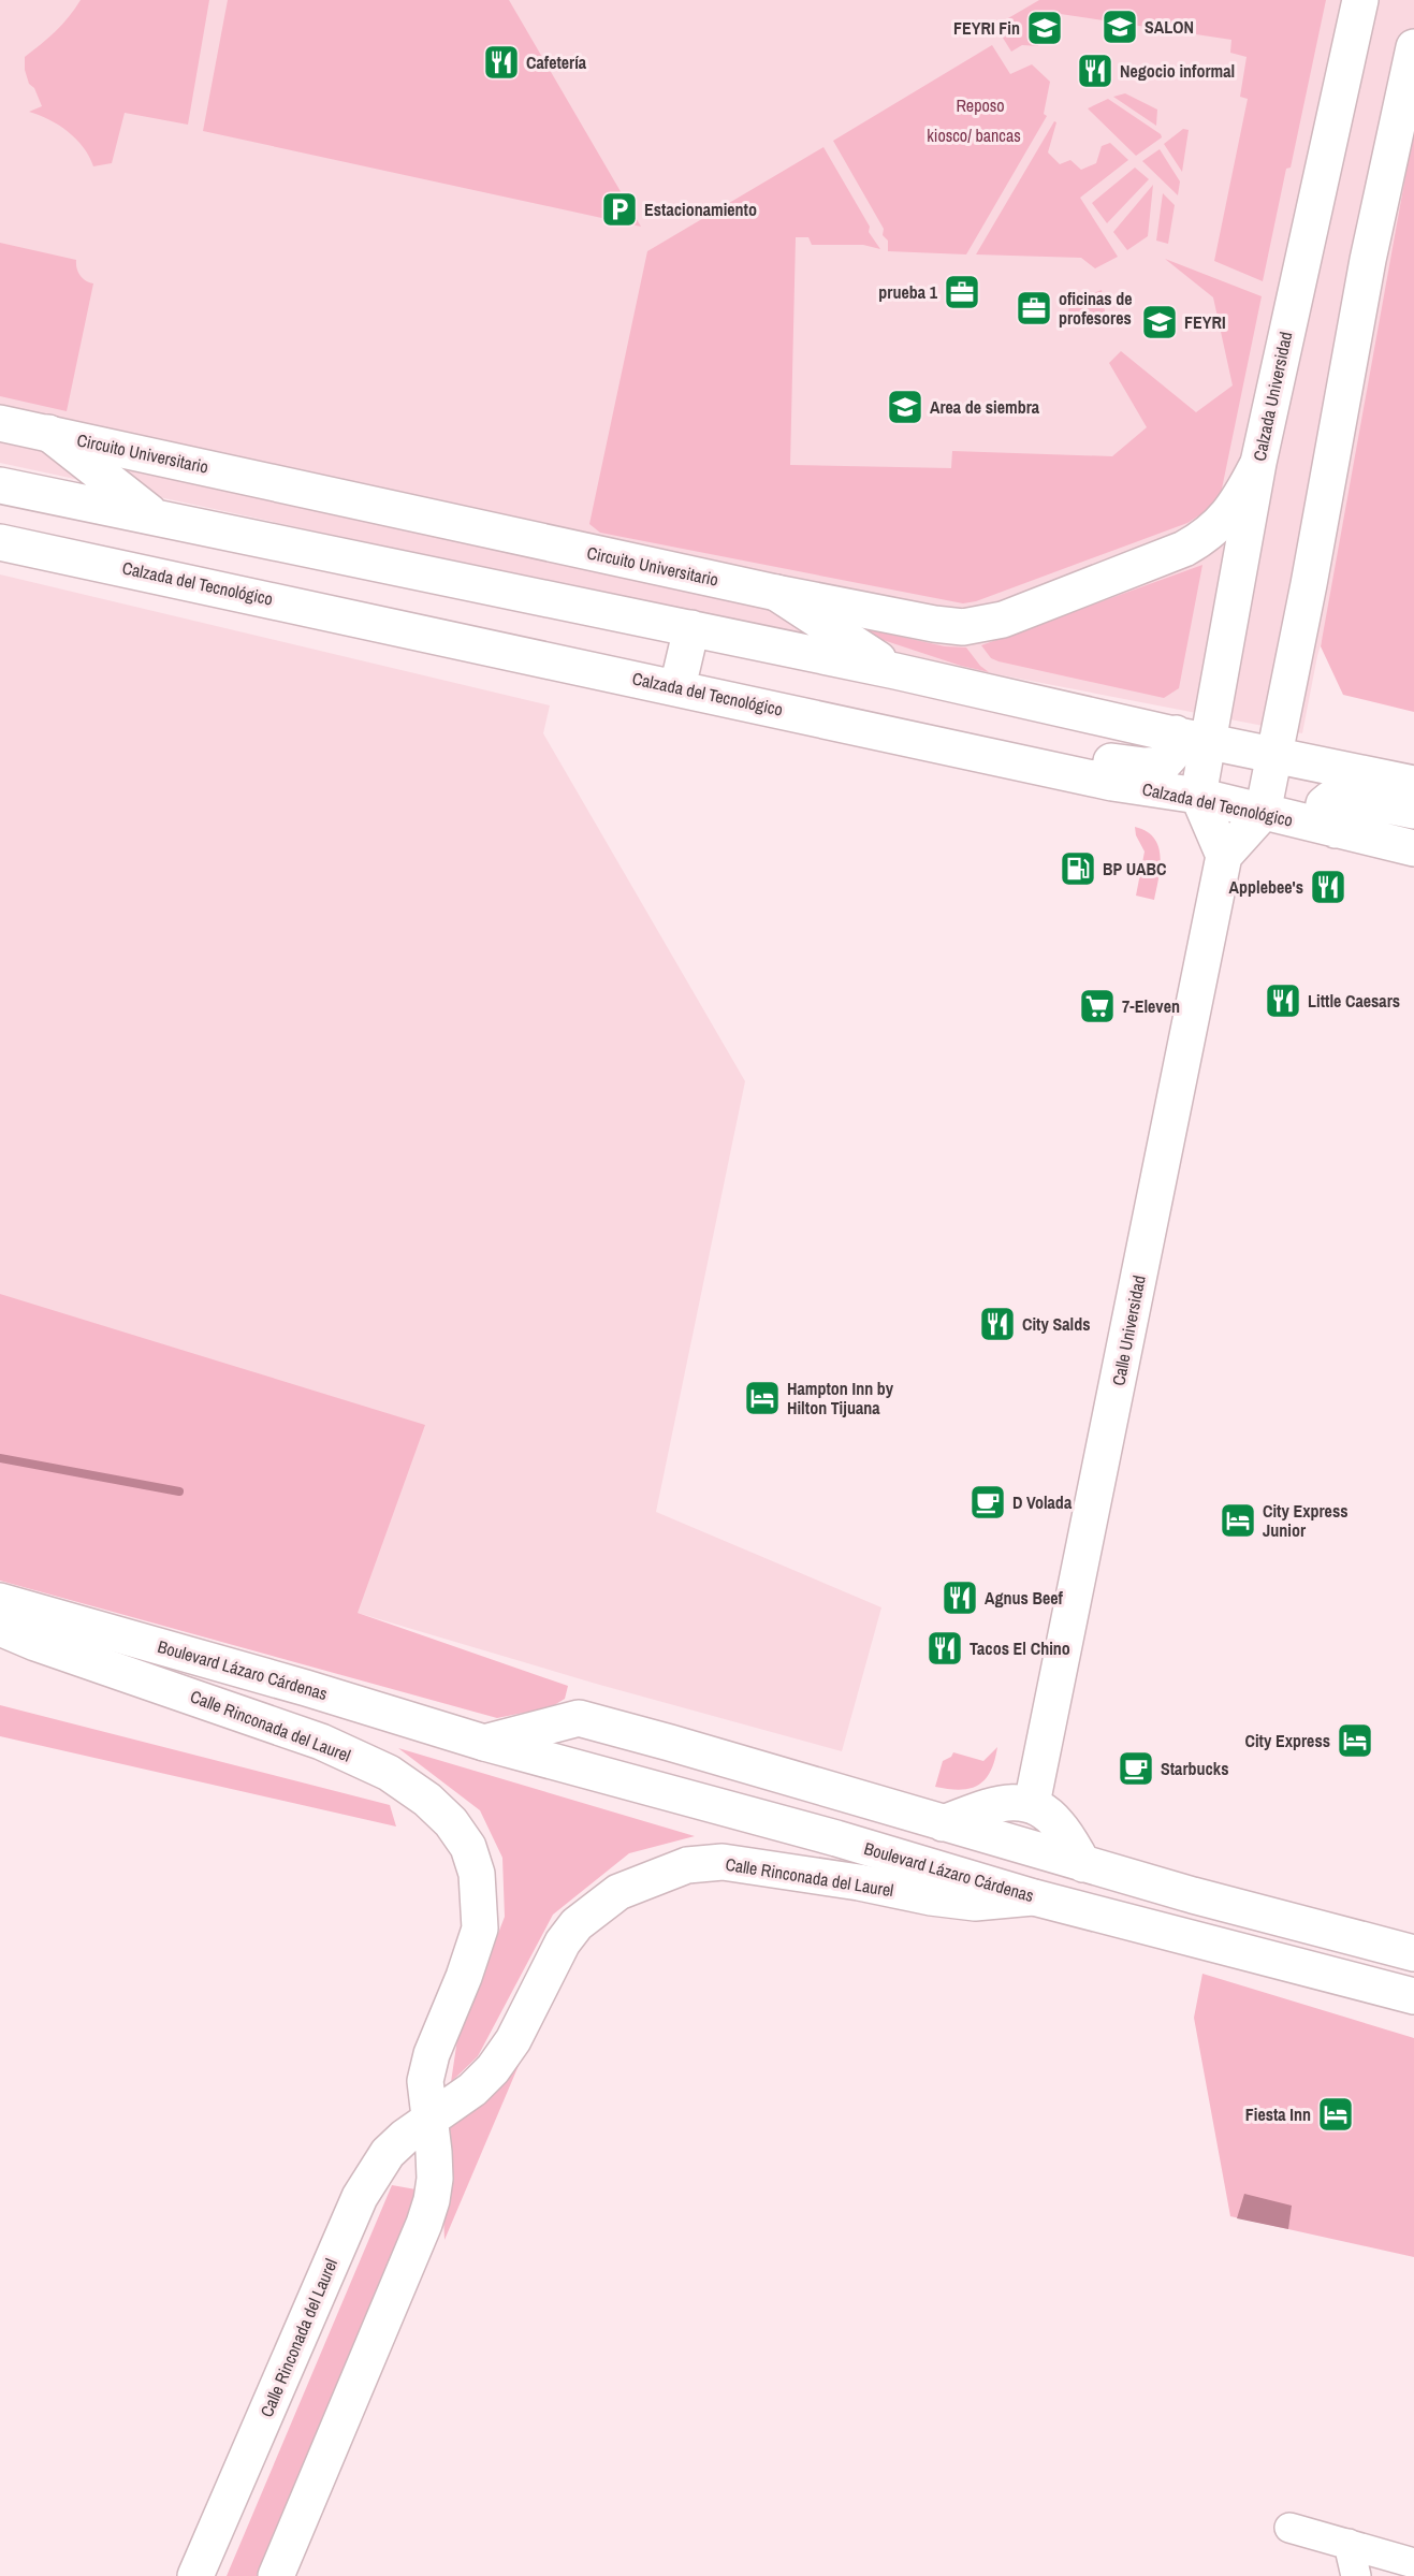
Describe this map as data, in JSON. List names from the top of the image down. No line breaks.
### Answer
{"streets":{"main road":["Calzada Universidad","Circuito Universitario","Calzada del Tecnológico","Calle Universidad","Boulevard Lázaro Cárdenas","Calle Rinconada del Laurel"]},"crossings":[["Calzada Universidad","Circuito Universitario"],["Calzada Universidad","Calzada del Tecnológico"],["Boulevard Lázaro Cárdenas","Calle Rinconada del Laurel"]],"parks":["Reposo","kiosco/ bancas"],"places":{"school or university":["SALON","FEYRI Fin","FEYRI","Area de siembra"],"restaurant":["Cafetería","Negocio informal","Applebee's","Little Caesars","City Salds","Agnus Beef","Tacos El Chino"],"parking":["Estacionamiento"],"office":["prueba 1","oficinas de profesores"],"fuel station":["BP UABC"],"supermarket":["7-Eleven"],"hotel":["Hampton Inn by Hilton Tijuana","City Express Junior","City Express","Fiesta Inn"],"cafe":["D Volada","Starbucks"]}}
